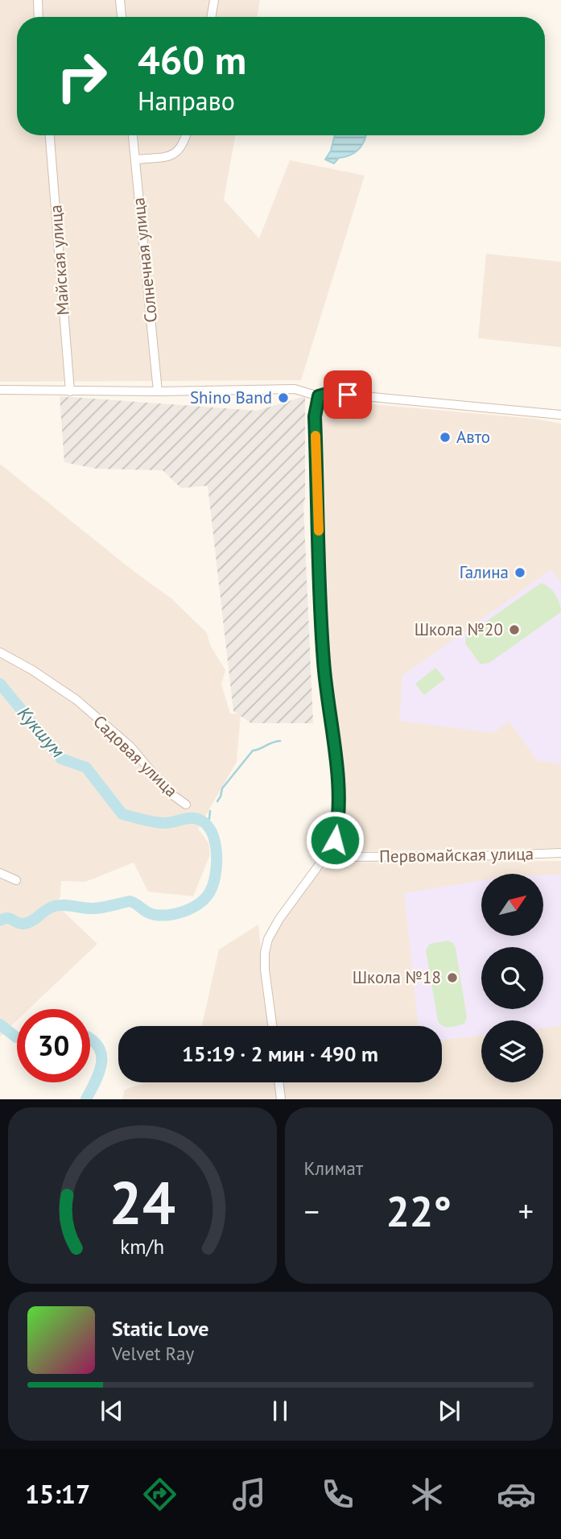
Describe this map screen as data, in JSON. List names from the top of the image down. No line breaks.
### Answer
{"streets":{"street":["Майская улица","Солнечная улица","Садовая улица","Первомайская улица"]},"water":["Кукшум"],"places":["Shino Band","Авто","Галина","Школа №20","Школа №18"],"north":"top right","page":{"turn":["460 m","Направо"],"limit":"30","trip":"15:19 · 2 мин · 490 m","tile":"Климат","heat":["−","22°","+"],"song":["Static Love","Velvet Ray"],"tabs":"15:17","gauge":["24","km/h"]}}
